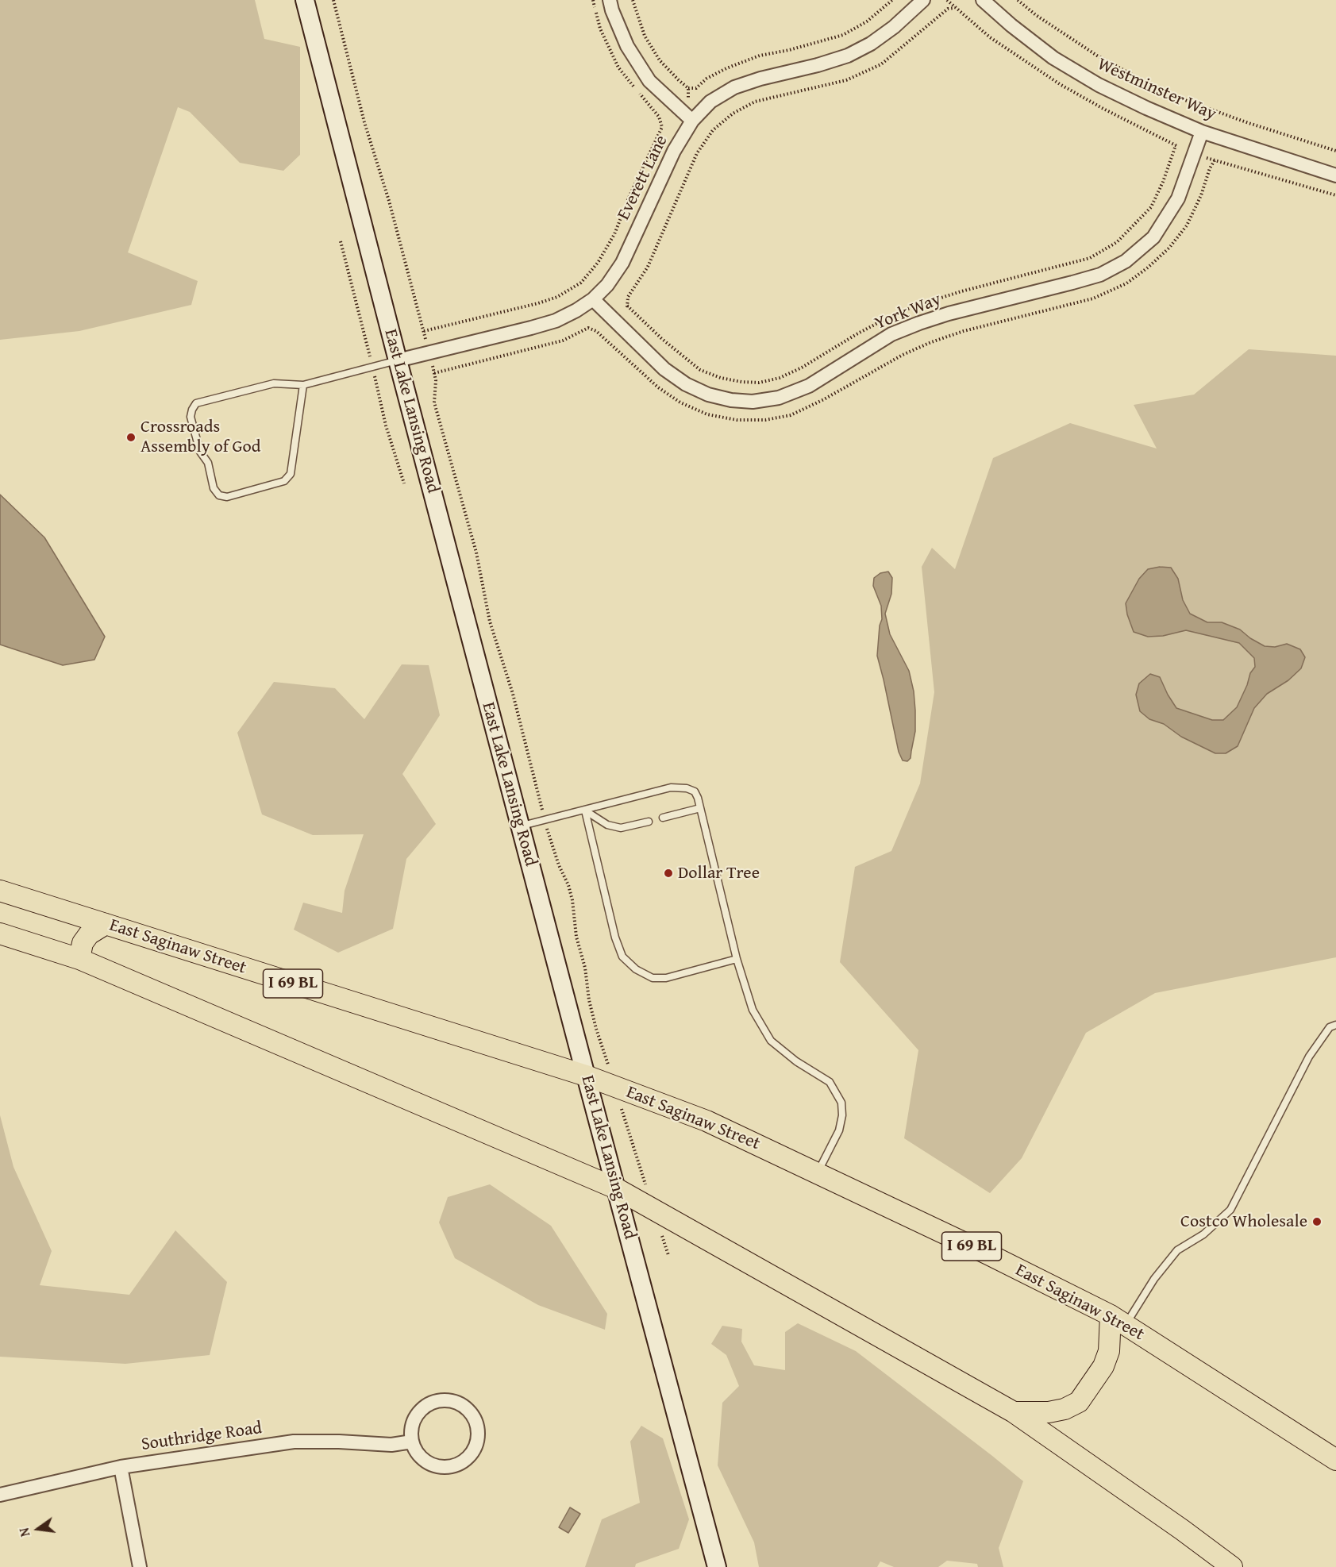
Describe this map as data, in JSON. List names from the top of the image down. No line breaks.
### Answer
{"streets":{"main road":["East Saginaw Street","I 69 BL"],"street":["Westminster Way","Everett Lane","York Way","East Lake Lansing Road","Southridge Road"]},"crossings":[["Westminster Way","York Way"],["Everett Lane","York Way"],["Everett Lane","East Lake Lansing Road"],["East Lake Lansing Road","East Saginaw Street"]],"places":["Crossroads Assembly of God","Dollar Tree","Costco Wholesale"],"north":"left"}
